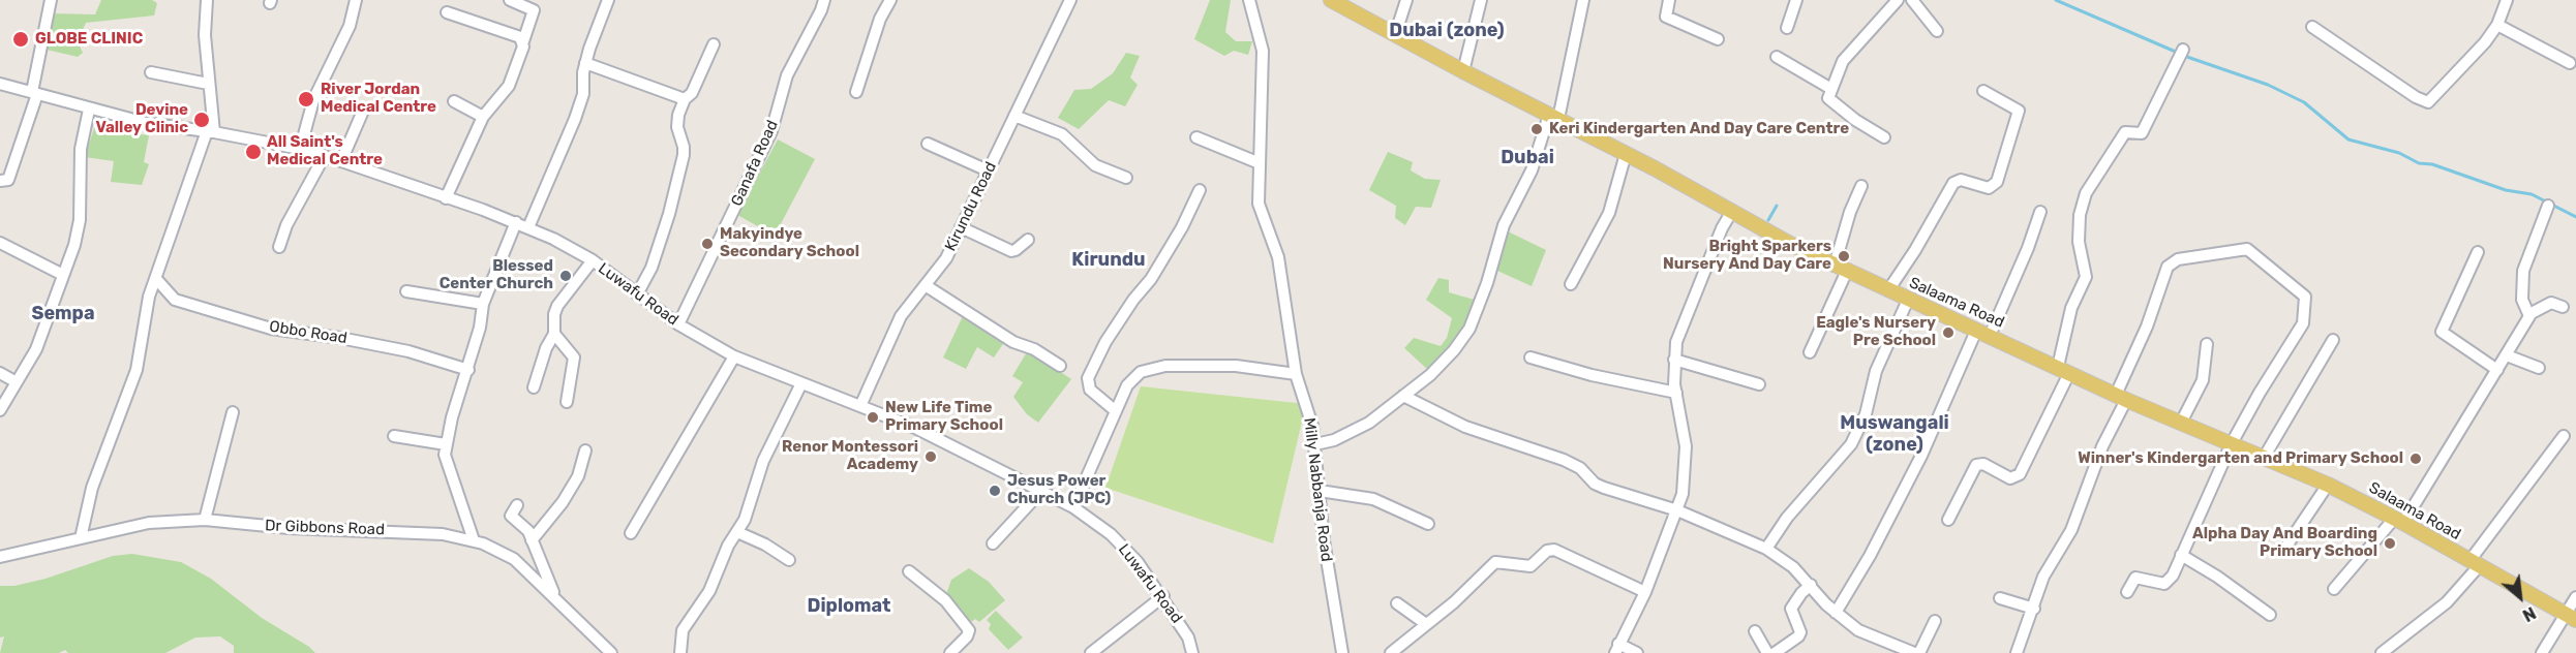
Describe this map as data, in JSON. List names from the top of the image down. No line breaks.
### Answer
{"streets":{"main road":["Salaama Road"],"street":["Ganafa Road","Kirundu Road","Luwafu Road","Obbo Road","Milly Nabbanja Road","Dr Gibbons Road"]},"crossings":[["Ganafa Road","Luwafu Road"],["Kirundu Road","Luwafu Road"]],"districts":["Dubai (zone)","Dubai","Kirundu","Sempa","Muswangali (zone)","Diplomat"],"places":["GLOBE CLINIC","River Jordan Medical Centre","Devine Valley Clinic","Keri Kindergarten And Day Care Centre","All Saint's Medical Centre","Makyindye Secondary School","Bright Sparkers Nursery And Day Care","Blessed Center Church","Eagle's Nursery Pre School","New Life Time Primary School","Renor Montessori Academy","Winner's Kindergarten and Primary School","Jesus Power Church (JPC)","Alpha Day And Boarding Primary School"],"north":"bottom right"}
